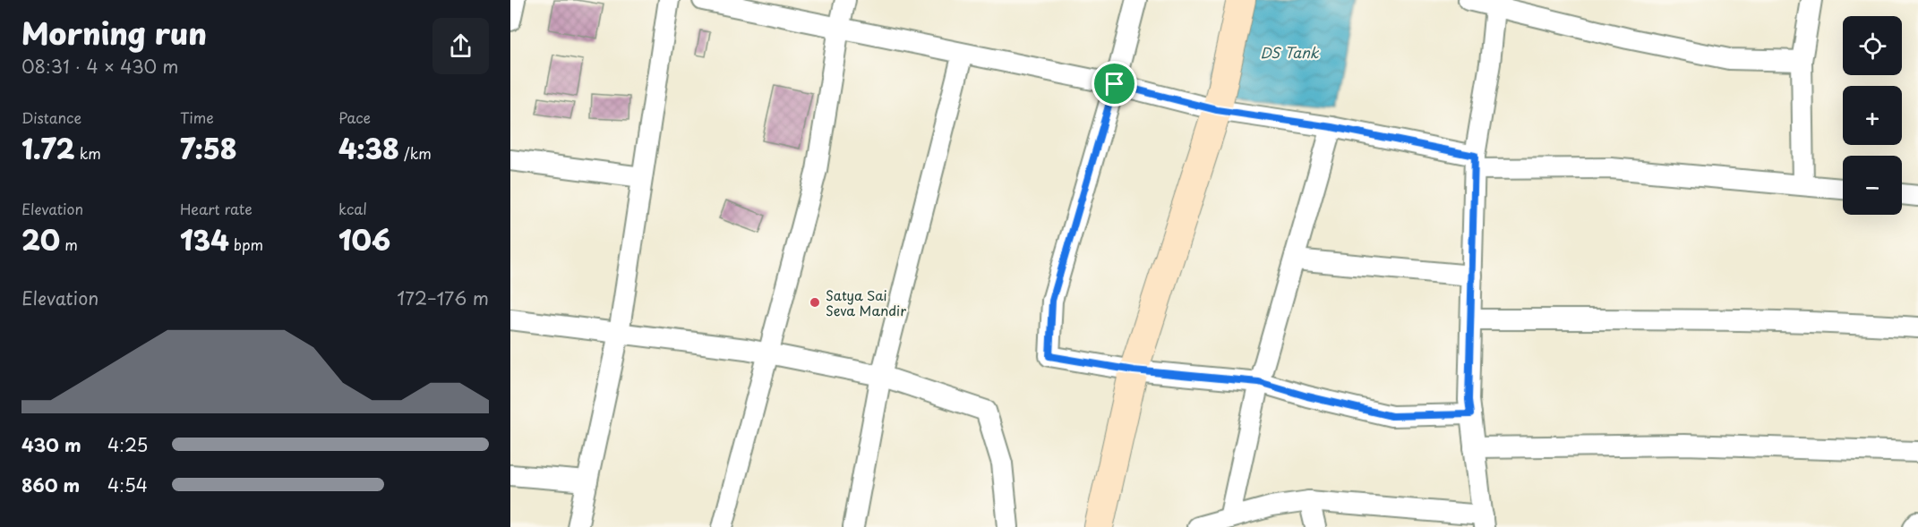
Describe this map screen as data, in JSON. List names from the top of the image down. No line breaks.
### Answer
{"water":["DS Tank"],"places":["Satya Sai Seva Mandir"],"page":{"heading":["Morning run","08:31 · 4 × 430 m"],"map_buttons":["+","−"],"stats":[["Distance","1.72 km"],["Time","7:58"],["Pace","4:38 /km"],["Elevation","20 m"],["Heart rate","134 bpm"],["kcal","106"]],"chart":["Elevation","172–176 m"],"list":[{"name":"430 m","note":"4:25"},{"name":"860 m","note":"4:54"}]}}
